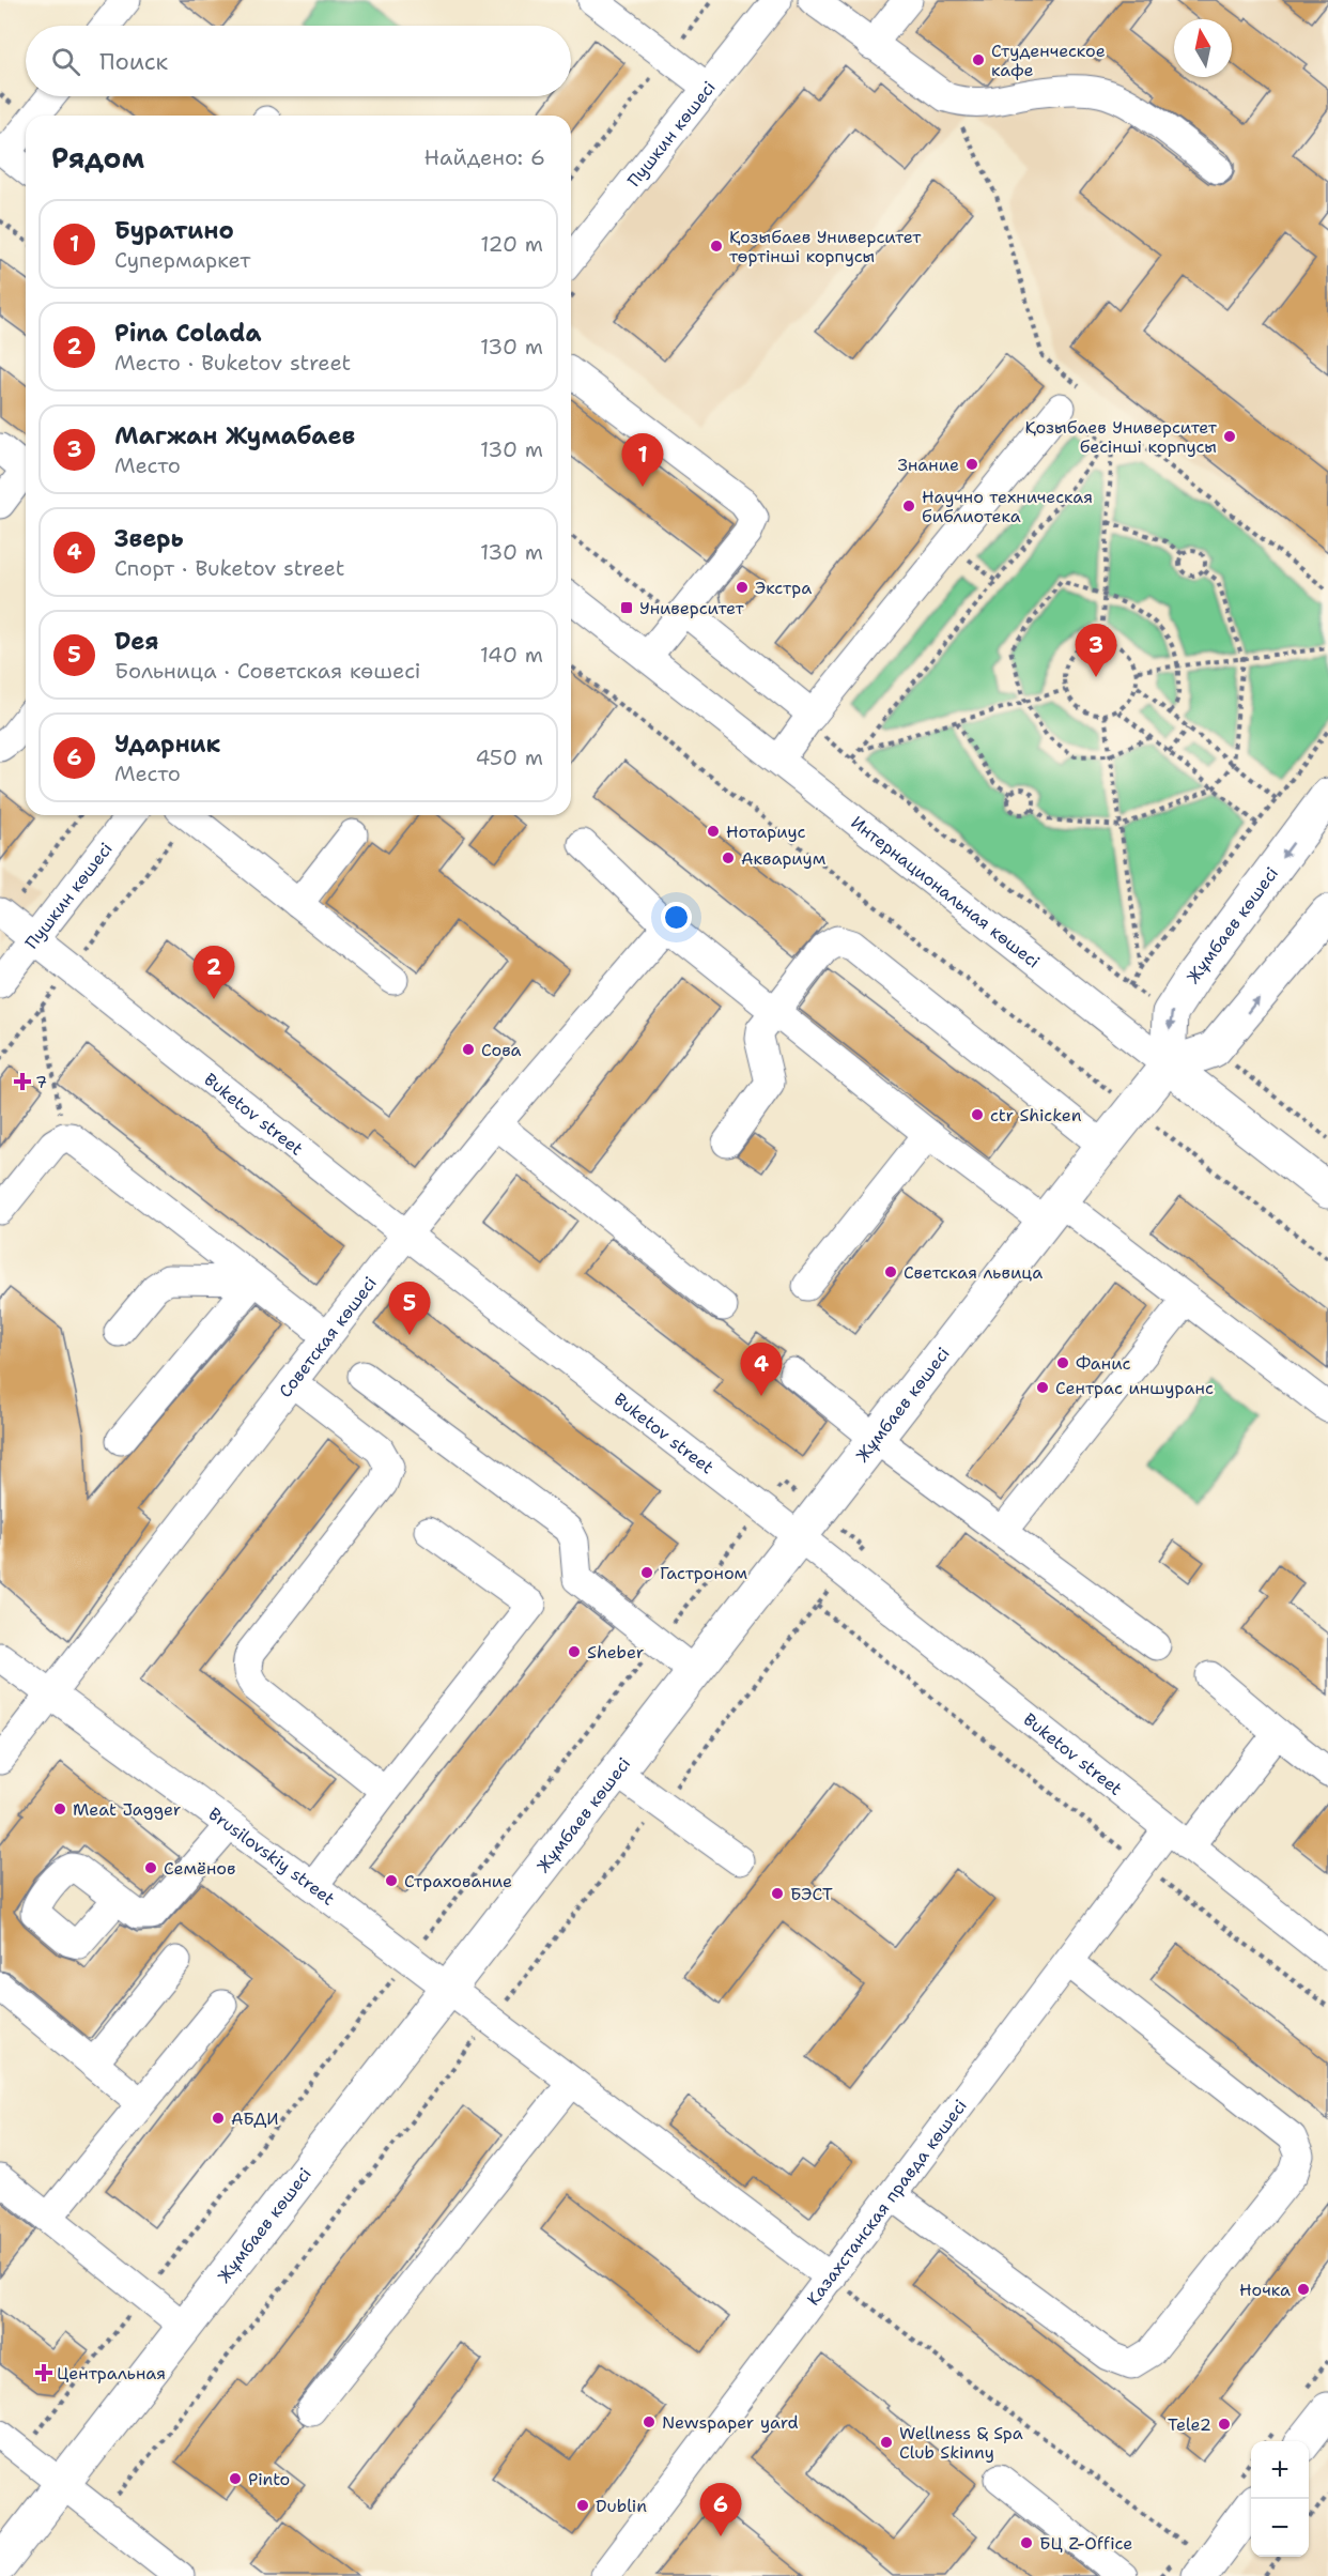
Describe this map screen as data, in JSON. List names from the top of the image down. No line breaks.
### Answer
{"streets":{"main road":["Интернациональная көшесі","Жұмбаев көшесі"],"street":["Пушкин көшесі","Buketov street","Советская көшесі","Brusilovskiy street","Казахстанская правда көшесі"]},"crossings":[["Пушкин көшесі","Buketov street"],["Интернациональная көшесі","Жұмбаев көшесі"],["Жұмбаев көшесі","Buketov street"],["Жұмбаев көшесі","Brusilovskiy street"],["Buketov street","Советская көшесі"],["Buketov street","Казахстанская правда көшесі"],["Советская көшесі","Brusilovskiy street"],["Brusilovskiy street","Казахстанская правда көшесі"]],"places":{"other":["Студенческое кафе","Қозыбаев Университет төртінші корпусы","Қозыбаев Университет бесінші корпусы","Знание","Научно техническая библиотека","Экстра","Нотариус","Аквариум","Сова","ctr Shicken","Светская львица","Фанис","Сентрас иншуранс","Гастроном","Sheber","Meat Jagger","Семёнов","Страхование","БЭСТ","АБДИ","Ночка","Newspaper yard","Tele2","Wellness & Spa Club Skinny","Pinto","Dublin","БЦ Z-Office"],"transit":["Университет"],"health":["7","Центральная"]},"north":"top","page":{"search":"Поиск","heading":["Рядом","Найдено: 6"],"list":[{"mark":"1","name":"Буратино","note":"Супермаркет","value":"120 m"},{"mark":"2","name":"Pina Colada","note":"Место · Buketov street","value":"130 m"},{"mark":"3","name":"Магжан Жумабаев","note":"Место","value":"130 m"},{"mark":"4","name":"Зверь","note":"Спорт · Buketov street","value":"130 m"},{"mark":"5","name":"Deя","note":"Больница · Советская көшесі","value":"140 m"},{"mark":"6","name":"Ударник","note":"Место","value":"450 m"}],"pins":["1","3","2","5","4","6"],"map_buttons":["+","−"]}}
